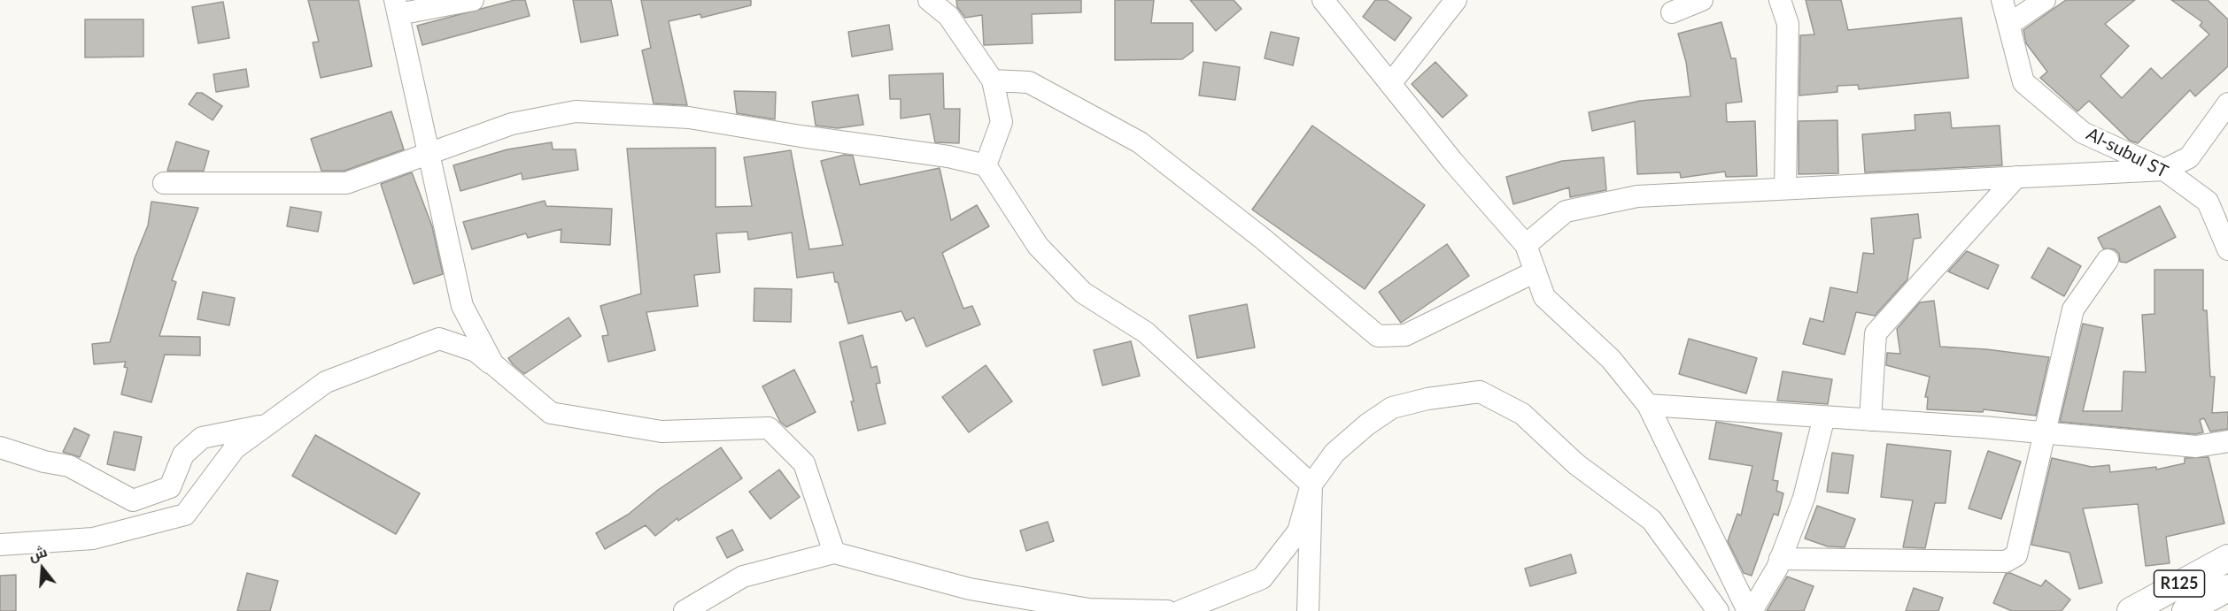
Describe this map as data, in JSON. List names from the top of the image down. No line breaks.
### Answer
{"streets":{"main road":["R125"],"street":["Al-subul ST"]},"north":"top"}
